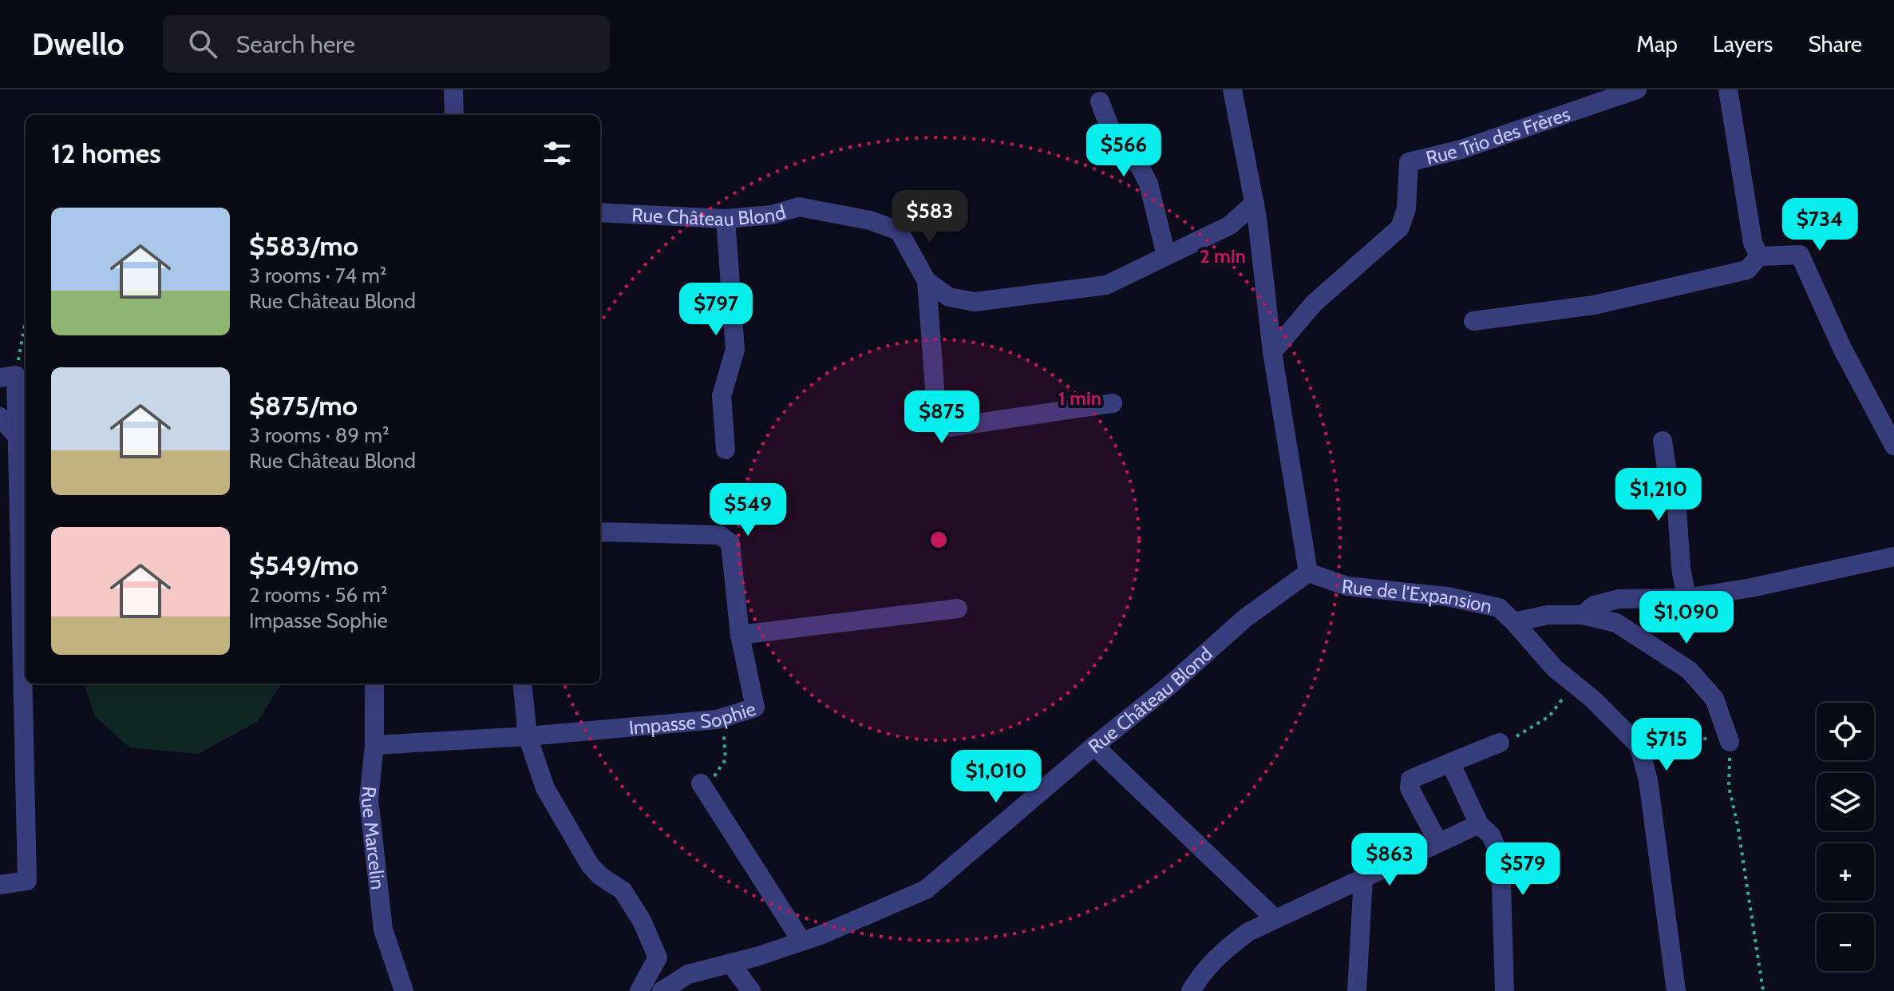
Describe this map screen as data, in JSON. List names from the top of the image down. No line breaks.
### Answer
{"streets":{"street":["Rue Trio des Frères","Rue Château Blond","Rue de l'Expansion","Impasse Sophie","Rue Marcelin"]},"crossings":[["Rue Château Blond","Rue de l'Expansion"],["Impasse Sophie","Rue Marcelin"]],"page":{"header":"Dwello","search":"Search here","nav":["Map","Layers","Share"],"heading":"12 homes","price":["$566","$583","$734","$797","$875","$1,210","$549","$1,090","$715","$1,010","$863","$579"],"list":[{"name":"$583/mo","note":"3 rooms · 74 m² · Rue Château Blond"},{"name":"$875/mo","note":"3 rooms · 89 m² · Rue Château Blond"},{"name":"$549/mo","note":"2 rooms · 56 m² · Impasse Sophie"}],"map_buttons":["+","−"]},"rings":["2 min","1 min"]}
